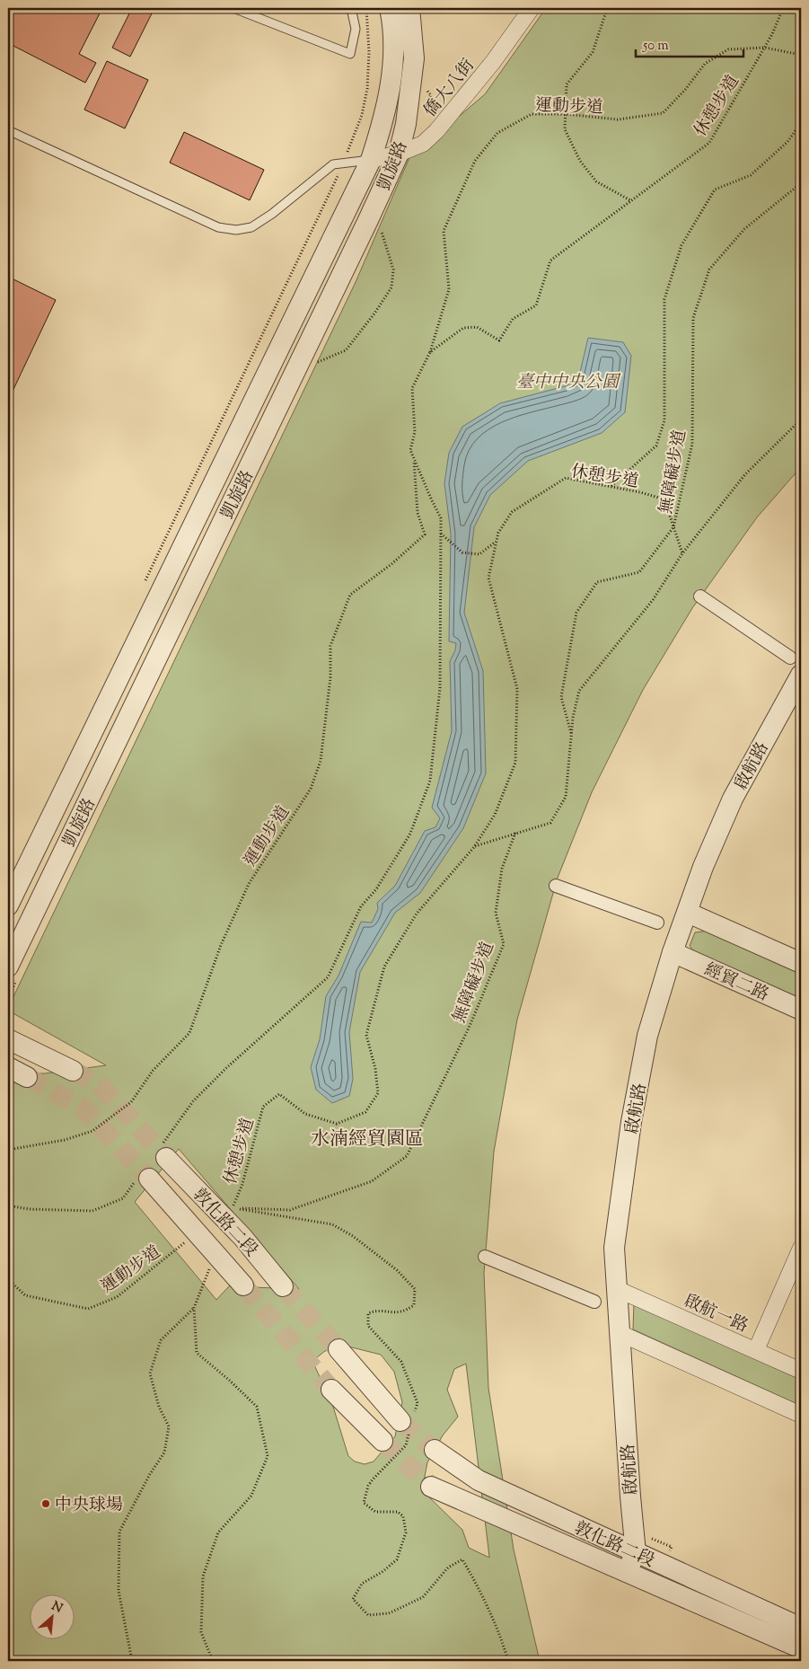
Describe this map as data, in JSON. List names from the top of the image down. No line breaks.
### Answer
{"streets":{"street":["僑大八街","凱旋路","啟航路","經貿二路","敦化路二段","啟航一路"],"path":["運動步道","休憩步道","無障礙步道"]},"crossings":[["僑大八街","凱旋路"],["運動步道","休憩步道"],["運動步道","敦化路二段"],["休憩步道","無障礙步道"],["啟航路","經貿二路"],["啟航路","敦化路二段"],["啟航路","啟航一路"]],"districts":["水湳經貿園區"],"parks":["臺中中央公園"],"places":["中央球場"],"scale_bar":"50 m","north":"top right"}
